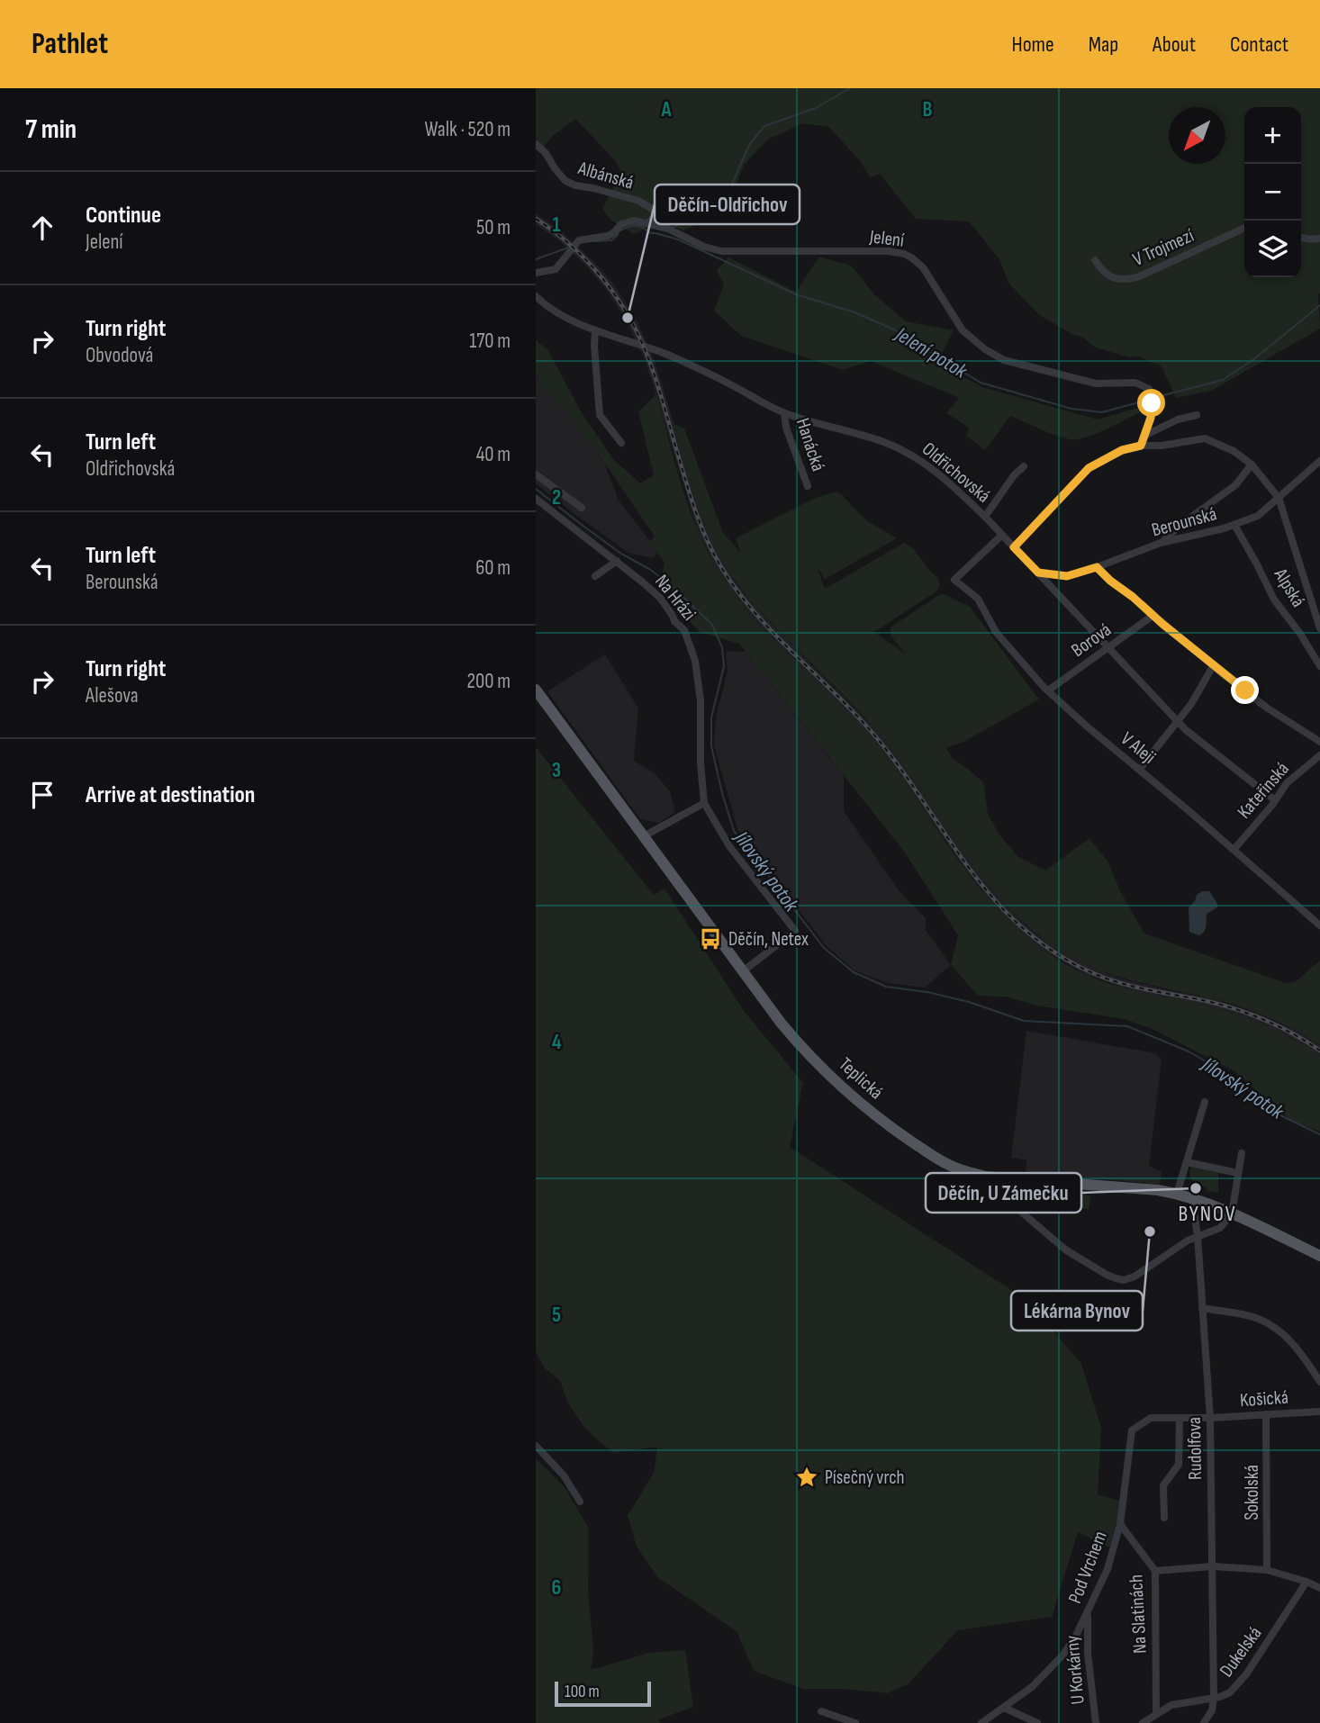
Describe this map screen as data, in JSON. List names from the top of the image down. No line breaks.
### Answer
{"streets":{"main road":["Teplická"],"street":["Albánská","Jelení","V Trojmezí","Hanácká","Oldřichovská","Berounská","Alpská","Na Hrázi","Borová","V Aleji","Kateřinská","Košická","Rudolfova","Sokolská","Pod Vrchem","Na Slatinách","Dukelská","U Korkárny"]},"crossings":[["Albánská","Jelení"],["Hanácká","Oldřichovská"],["Oldřichovská","Berounská"],["Oldřichovská","Borová"],["Oldřichovská","V Aleji"],["Oldřichovská","Kateřinská"],["Berounská","Alpská"],["Borová","V Aleji"],["V Aleji","Kateřinská"],["Teplická","Rudolfova"],["Košická","Rudolfova"],["Košická","Sokolská"],["Košická","Pod Vrchem"],["Rudolfova","Pod Vrchem"],["Rudolfova","Dukelská"],["Pod Vrchem","Na Slatinách"],["Pod Vrchem","U Korkárny"],["Na Slatinách","Dukelská"]],"districts":["BYNOV"],"water":["Jelení potok","Jílovský potok"],"places":{"other":["Děčín-Oldřichov","Děčín, U Zámečku","Lékárna Bynov"],"bus stop":["Děčín, Netex"],"place":["Písečný vrch"]},"scale_bar":"100 m","north":"bottom left","page":{"header":"Pathlet","nav":["Home","Map","About","Contact"],"heading":["7 min","Walk · 520 m"],"map_buttons":["+","−"],"list":[["Continue","Jelení","50 m"],["Turn right","Obvodová","170 m"],["Turn left","Oldřichovská","40 m"],["Turn left","Berounská","60 m"],["Turn right","Alešova","200 m"],"Arrive at destination"],"scale":"100 m"},"grid":{"columns":["A","B"],"rows":["1","2","3","4","5","6"]}}
